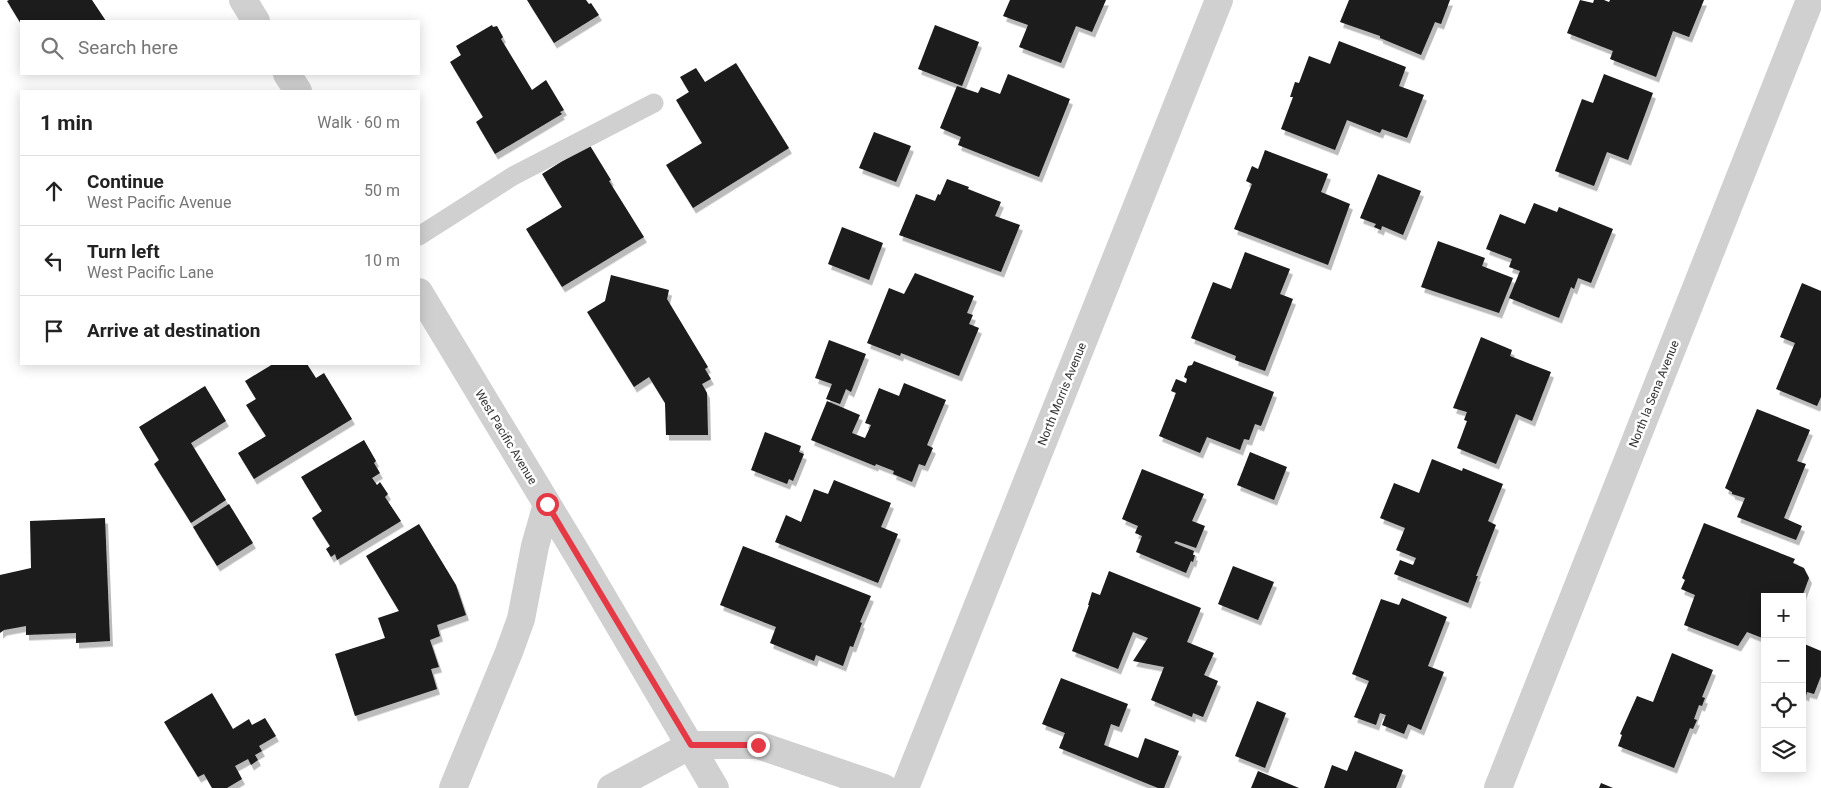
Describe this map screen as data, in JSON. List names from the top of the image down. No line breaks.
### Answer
{"streets":{"street":["North Morris Avenue","North la Sena Avenue","West Pacific Avenue"]},"page":{"search":"Search here","heading":["1 min","Walk · 60 m"],"list":[["Continue","West Pacific Avenue","50 m"],["Turn left","West Pacific Lane","10 m"],"Arrive at destination"],"map_buttons":["+","−"]}}
